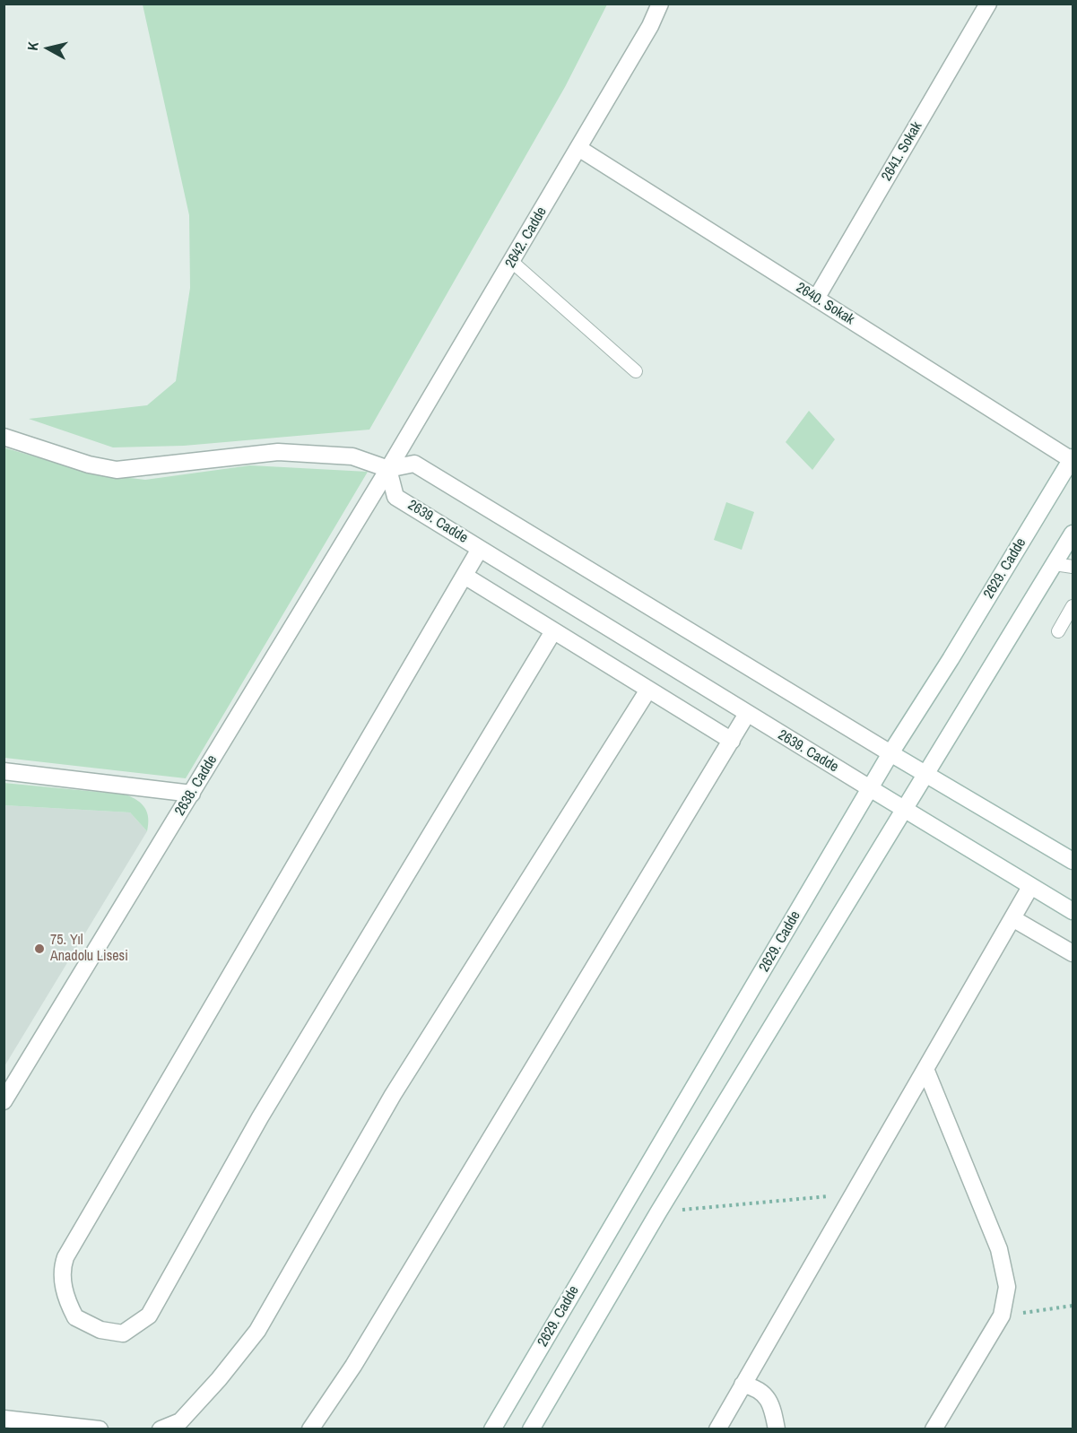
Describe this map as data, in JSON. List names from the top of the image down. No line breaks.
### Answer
{"streets":{"street":["2641. Sokak","2642. Cadde","2640. Sokak","2639. Cadde","2629. Cadde","2638. Cadde"]},"crossings":[["2641. Sokak","2640. Sokak"],["2642. Cadde","2640. Sokak"],["2642. Cadde","2639. Cadde"],["2642. Cadde","2638. Cadde"],["2640. Sokak","2629. Cadde"],["2639. Cadde","2629. Cadde"],["2639. Cadde","2638. Cadde"]],"places":["75. Yıl Anadolu Lisesi"],"north":"left"}
